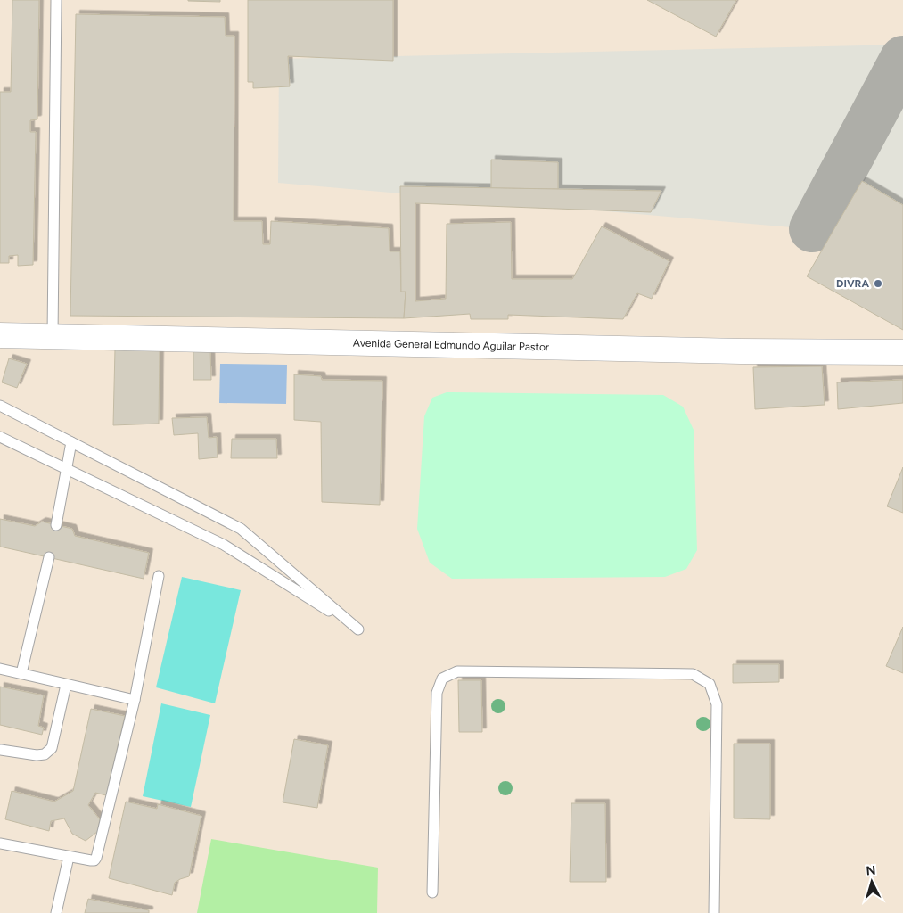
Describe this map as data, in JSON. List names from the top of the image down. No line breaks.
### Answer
{"streets":{"street":["Avenida General Edmundo Aguilar Pastor"]},"places":["DIVRA"],"north":"top"}
